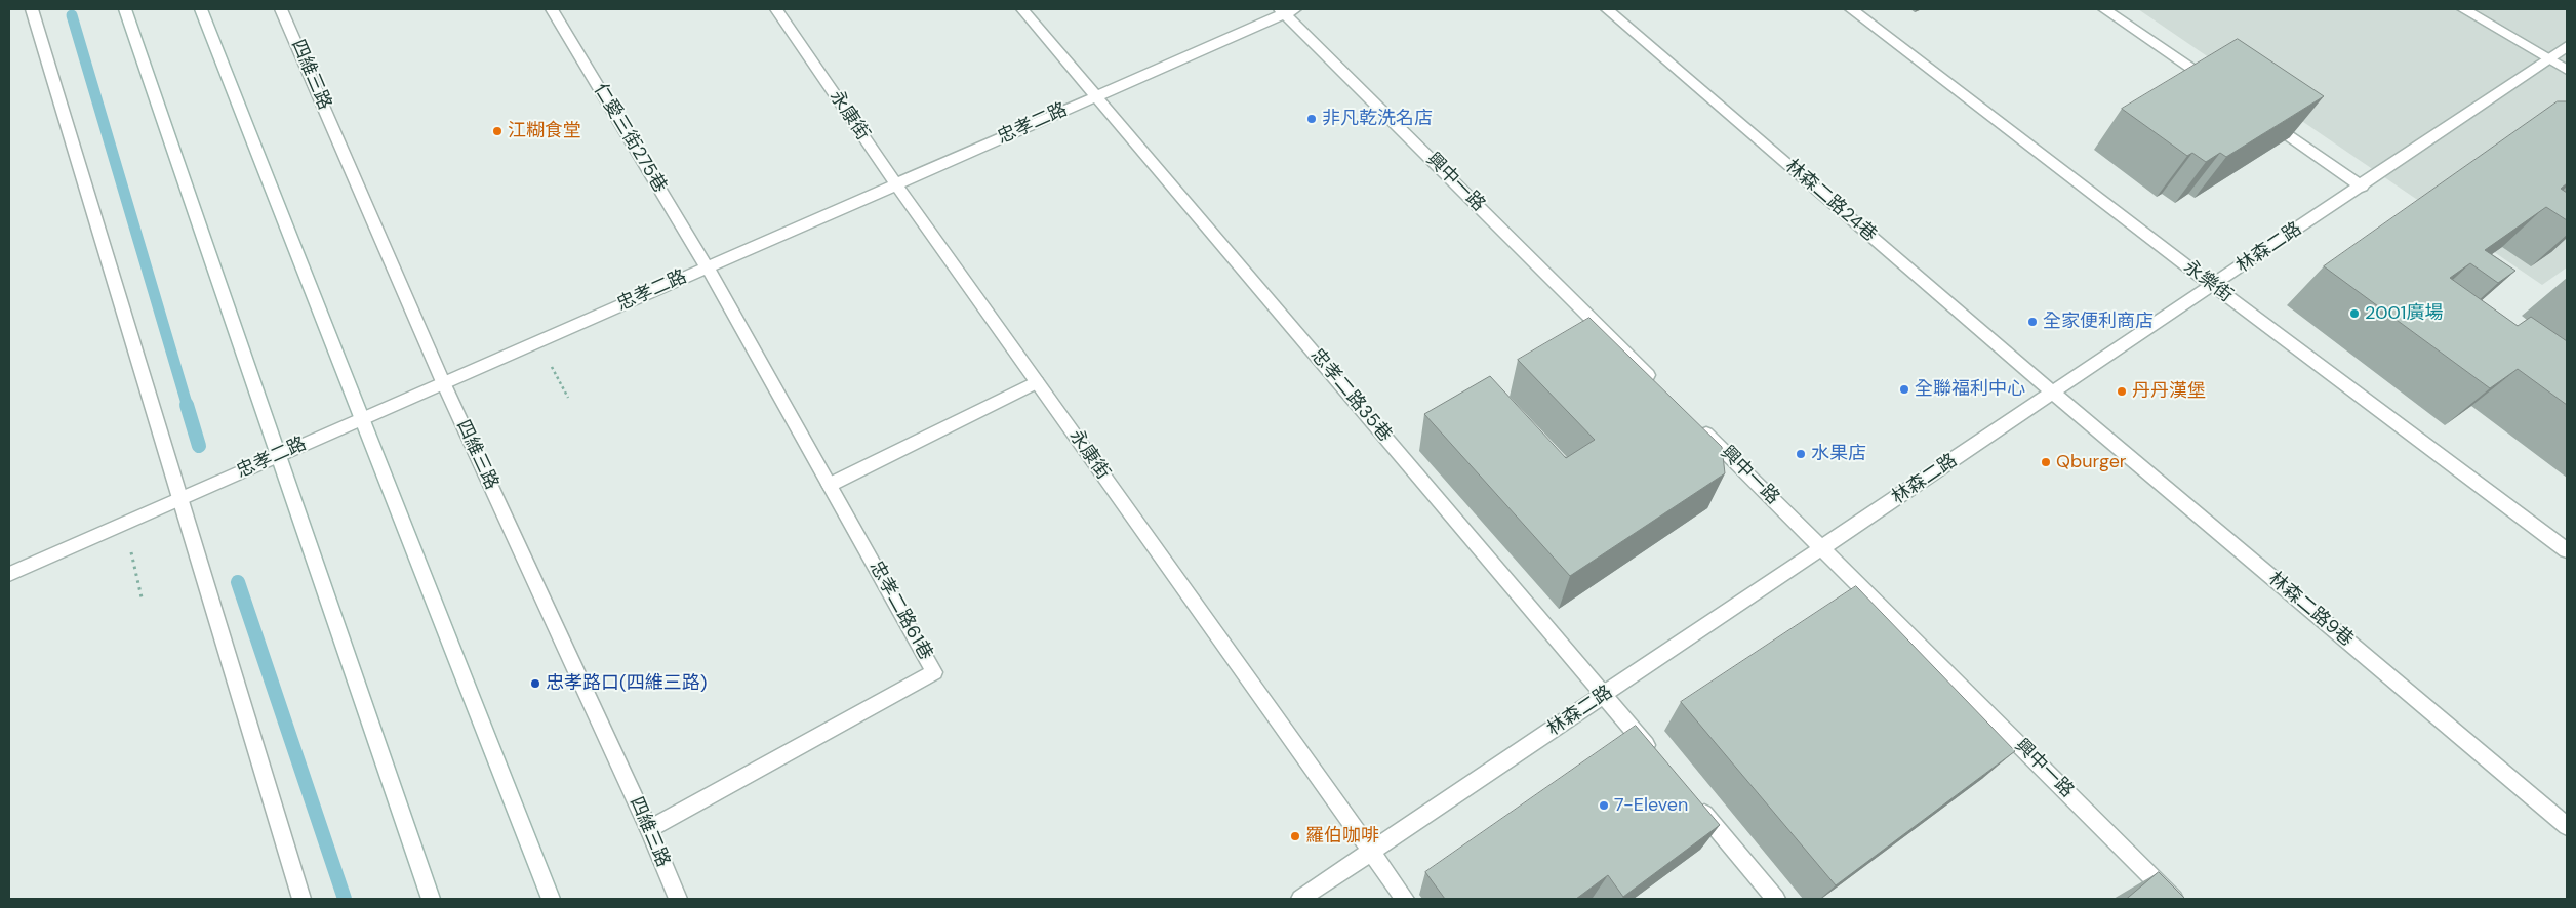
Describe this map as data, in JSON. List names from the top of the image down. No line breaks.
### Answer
{"streets":{"street":["四維三路","永康街","忠孝二路","仁愛三街275巷","興中一路","林森二路24巷","林森二路","永樂街","忠孝二路35巷","林森二路9巷","忠孝二路61巷"]},"crossings":[["四維三路","忠孝二路"],["四維三路","忠孝二路61巷"],["永康街","忠孝二路"],["永康街","林森二路"],["忠孝二路","仁愛三街275巷"],["忠孝二路","興中一路"],["忠孝二路","忠孝二路35巷"],["忠孝二路","忠孝二路61巷"],["仁愛三街275巷","忠孝二路61巷"],["興中一路","林森二路"],["林森二路24巷","林森二路"],["林森二路24巷","林森二路9巷"],["林森二路","永樂街"],["林森二路","忠孝二路35巷"],["林森二路","林森二路9巷"]],"places":["非凡乾洗名店","江糊食堂","2001廣場","全家便利商店","全聯福利中心","丹丹漢堡","水果店","Qburger","忠孝路口(四維三路)","7-Eleven","羅伯咖啡"]}
